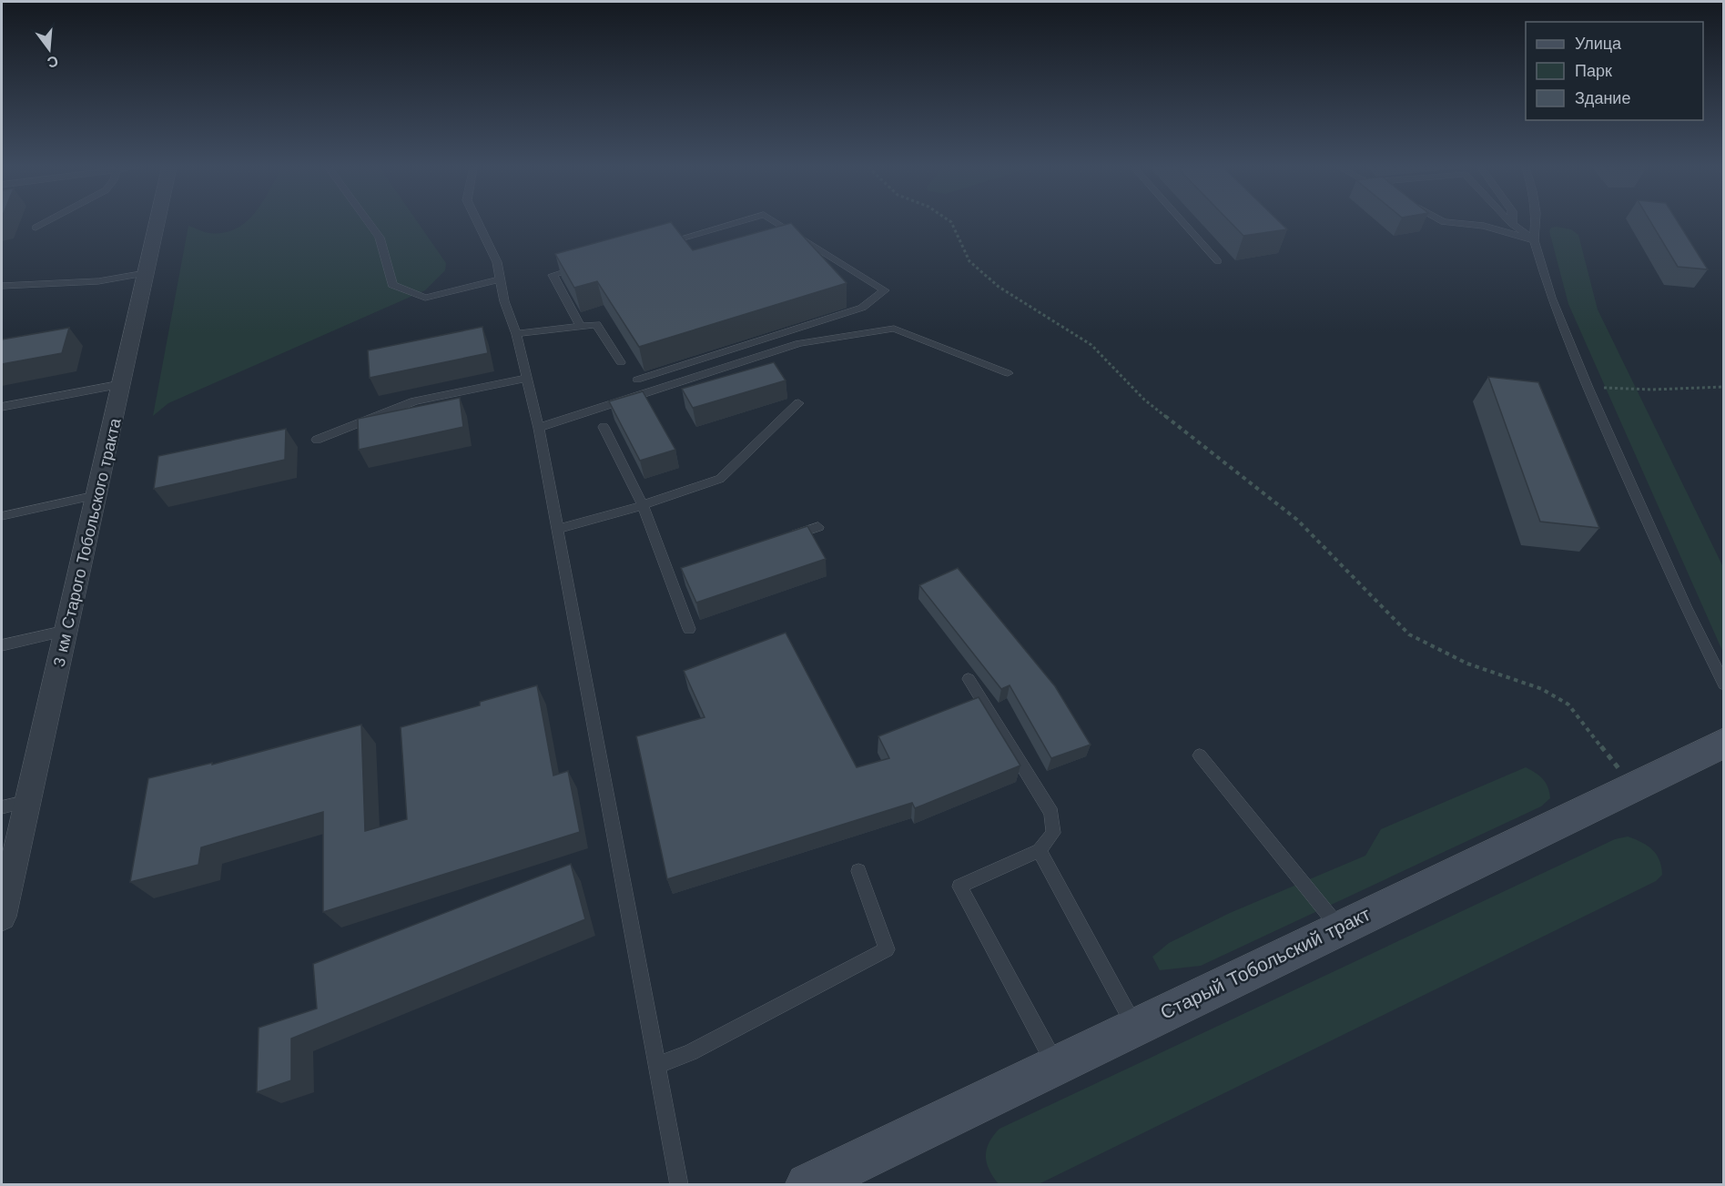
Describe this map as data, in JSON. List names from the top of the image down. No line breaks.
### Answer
{"streets":{"street":["3 км Старого Тобольского тракта","Старый Тобольский тракт"]},"legend":["Улица","Парк","Здание"],"north":"bottom"}
